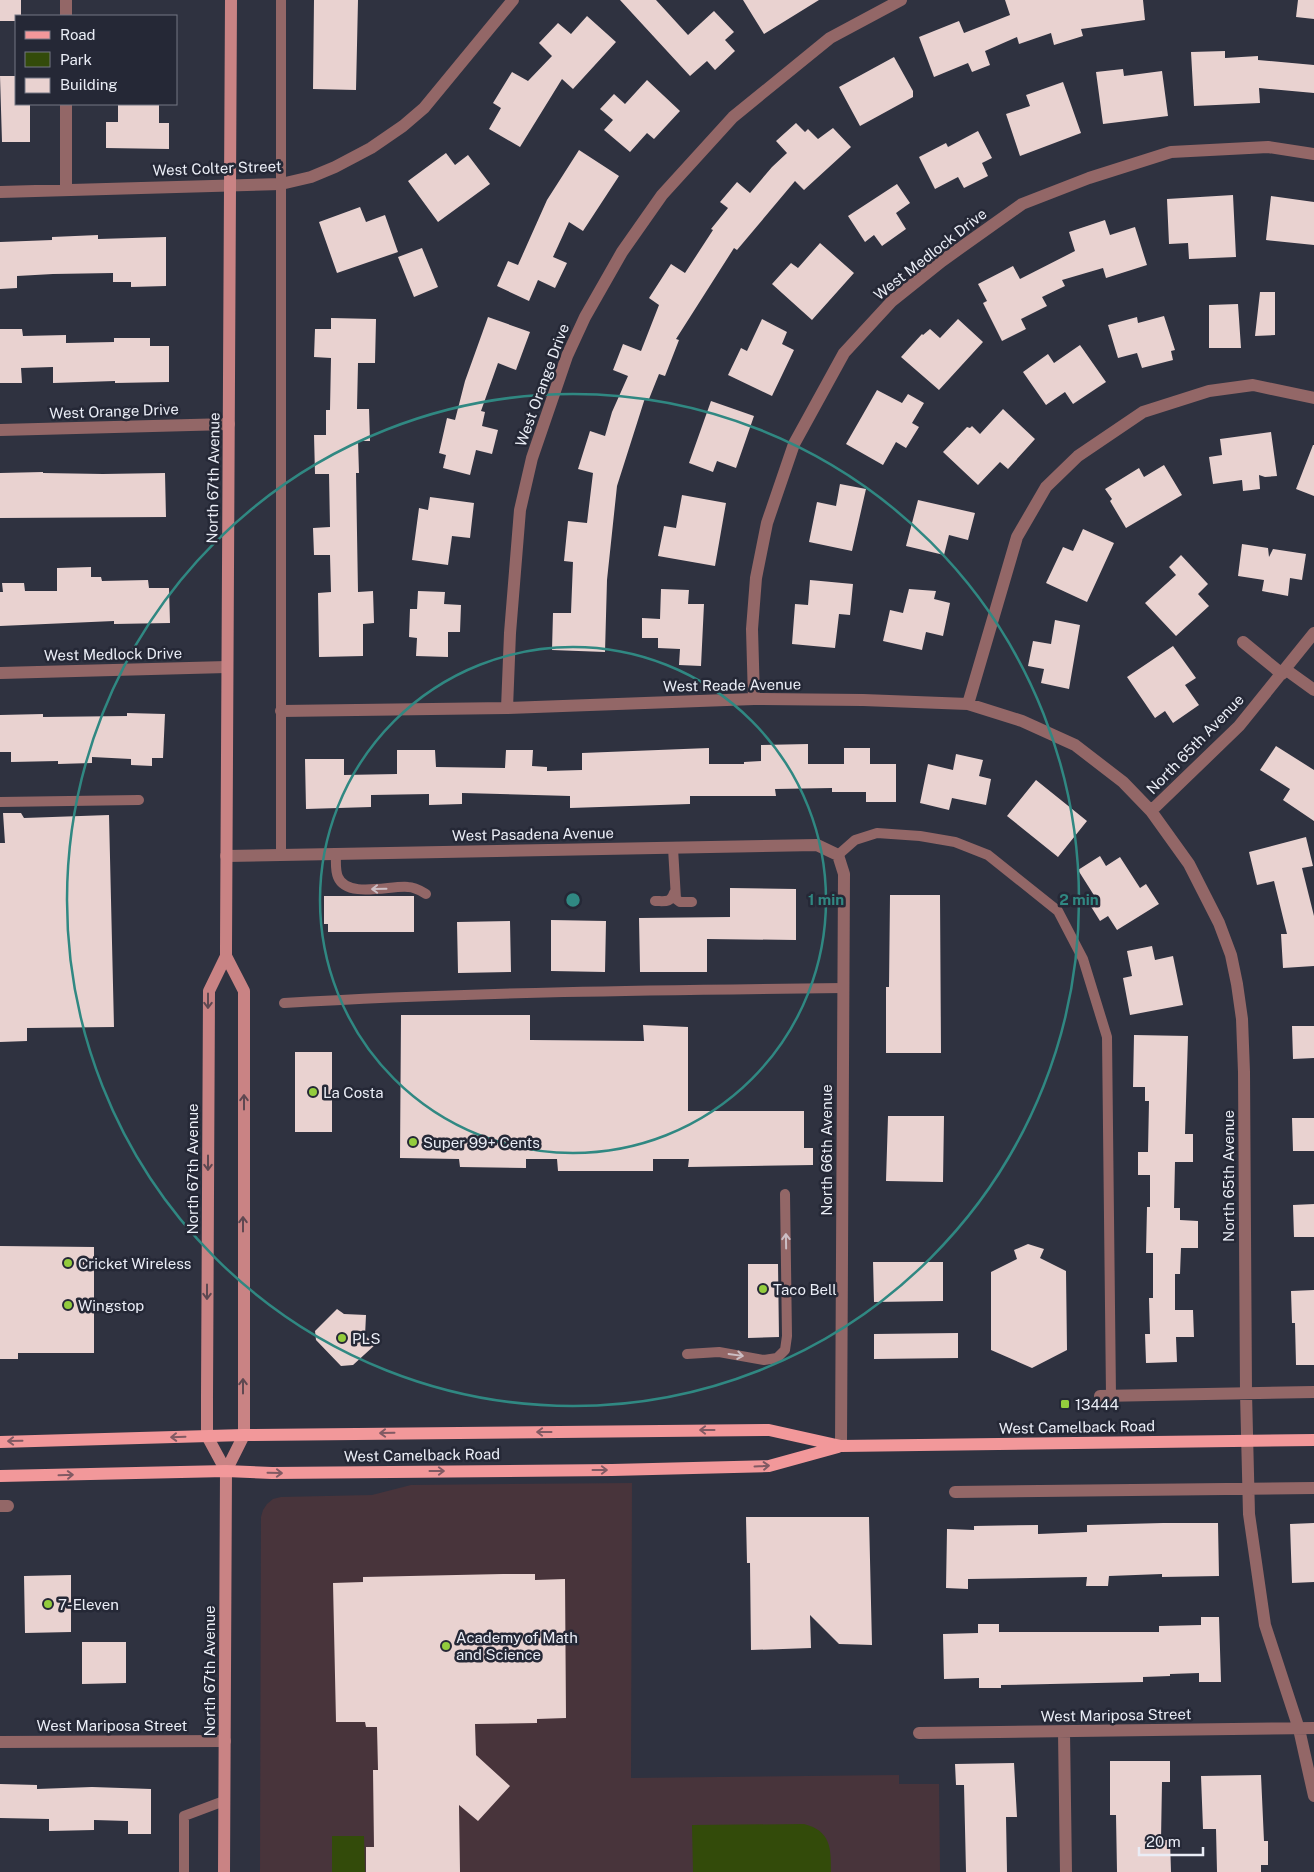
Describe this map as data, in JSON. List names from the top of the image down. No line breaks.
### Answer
{"streets":{"main road":["North 67th Avenue","West Camelback Road"],"street":["West Colter Street","West Medlock Drive","West Orange Drive","West Reade Avenue","North 65th Avenue","West Pasadena Avenue","North 66th Avenue","West Mariposa Street"]},"crossings":[["West Colter Street","North 67th Avenue"],["West Medlock Drive","North 67th Avenue"],["West Medlock Drive","West Reade Avenue"],["West Orange Drive","North 67th Avenue"],["West Orange Drive","West Reade Avenue"],["North 67th Avenue","West Pasadena Avenue"],["North 67th Avenue","West Camelback Road"],["North 67th Avenue","West Mariposa Street"],["West Reade Avenue","North 65th Avenue"],["North 65th Avenue","West Camelback Road"],["North 65th Avenue","West Mariposa Street"],["West Pasadena Avenue","North 66th Avenue"],["North 66th Avenue","West Camelback Road"]],"places":{"other":["La Costa","Super 99+ Cents","Cricket Wireless","Taco Bell","Wingstop","PLS","7-Eleven","Academy of Math and Science"],"transit":["13444"]},"legend":["Road","Park","Building"],"scale_bar":"20 m","rings":["1 min","2 min"]}
